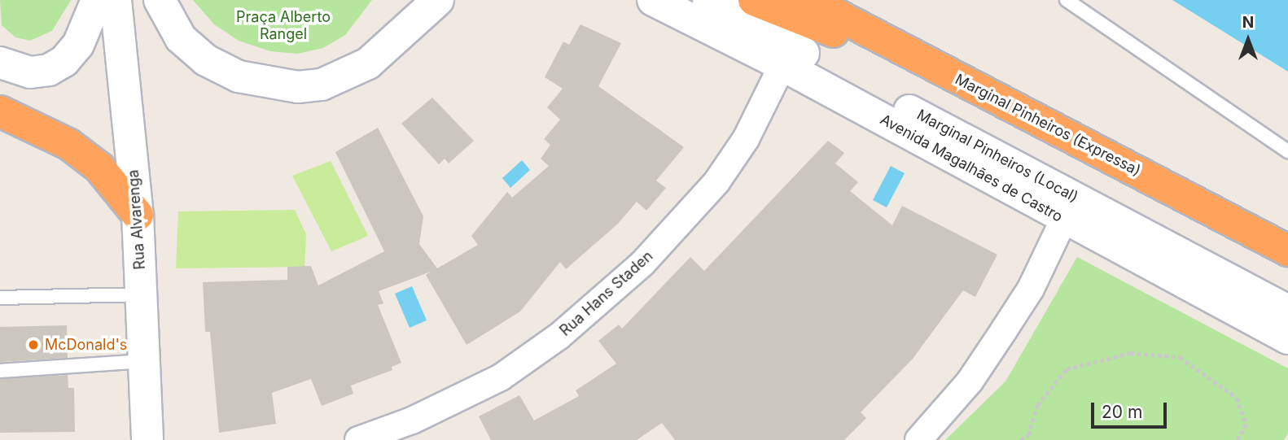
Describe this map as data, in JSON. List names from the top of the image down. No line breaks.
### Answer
{"streets":{"highway":["Marginal Pinheiros (Expressa)"],"main road":["Marginal Pinheiros (Local)","Avenida Magalhães de Castro","Rua Alvarenga"],"street":["Rua Hans Staden"]},"crossings":[["Avenida Magalhães de Castro","Rua Hans Staden"]],"parks":["Praça Alberto Rangel"],"places":["McDonald's"],"scale_bar":"20 m","north":"top"}
